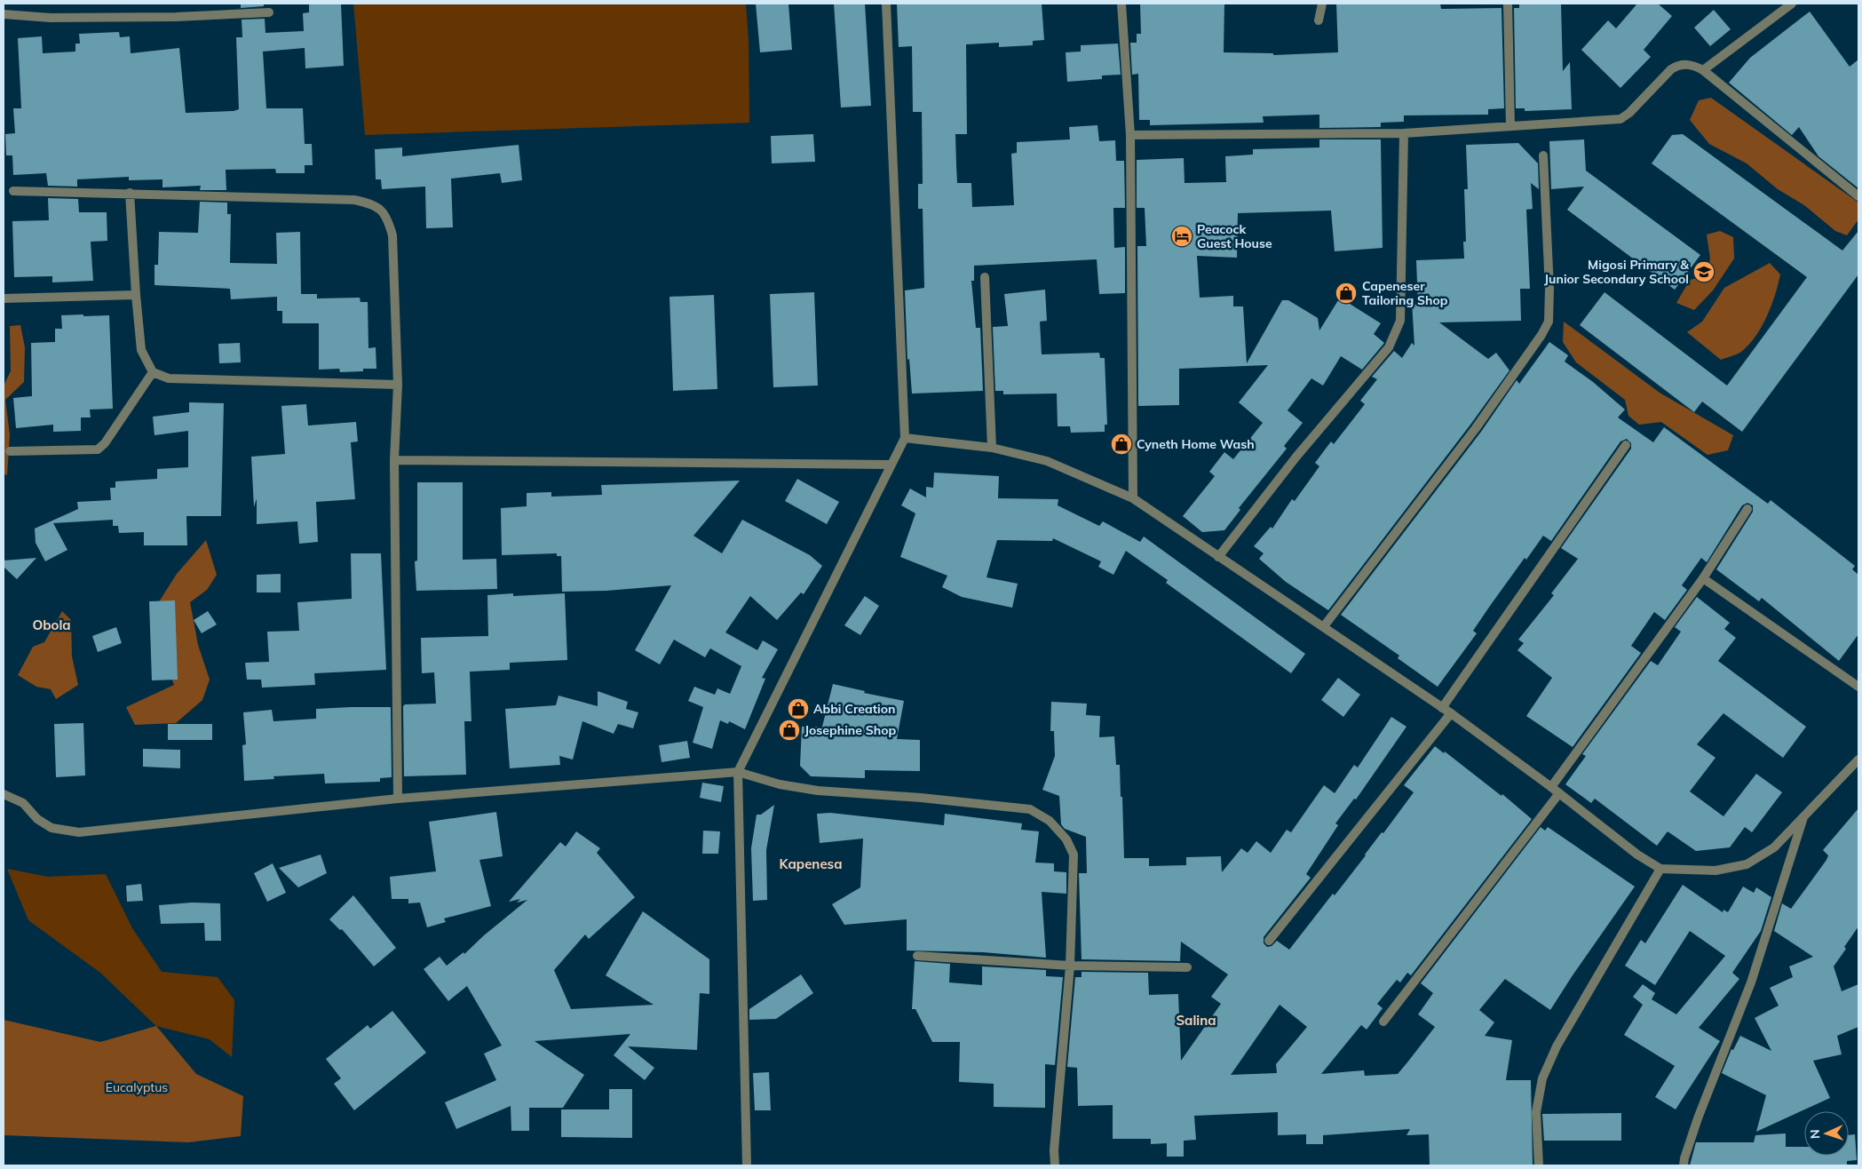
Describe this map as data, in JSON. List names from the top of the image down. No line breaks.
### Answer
{"districts":["Obola","Kapenesa","Salina"],"parks":["Eucalyptus"],"places":{"hotel":["Peacock Guest House"],"school or university":["Migosi Primary & Junior Secondary School"],"shop":["Capeneser Tailoring Shop","Cyneth Home Wash","Abbi Creation","Josephine Shop"]},"north":"left"}
